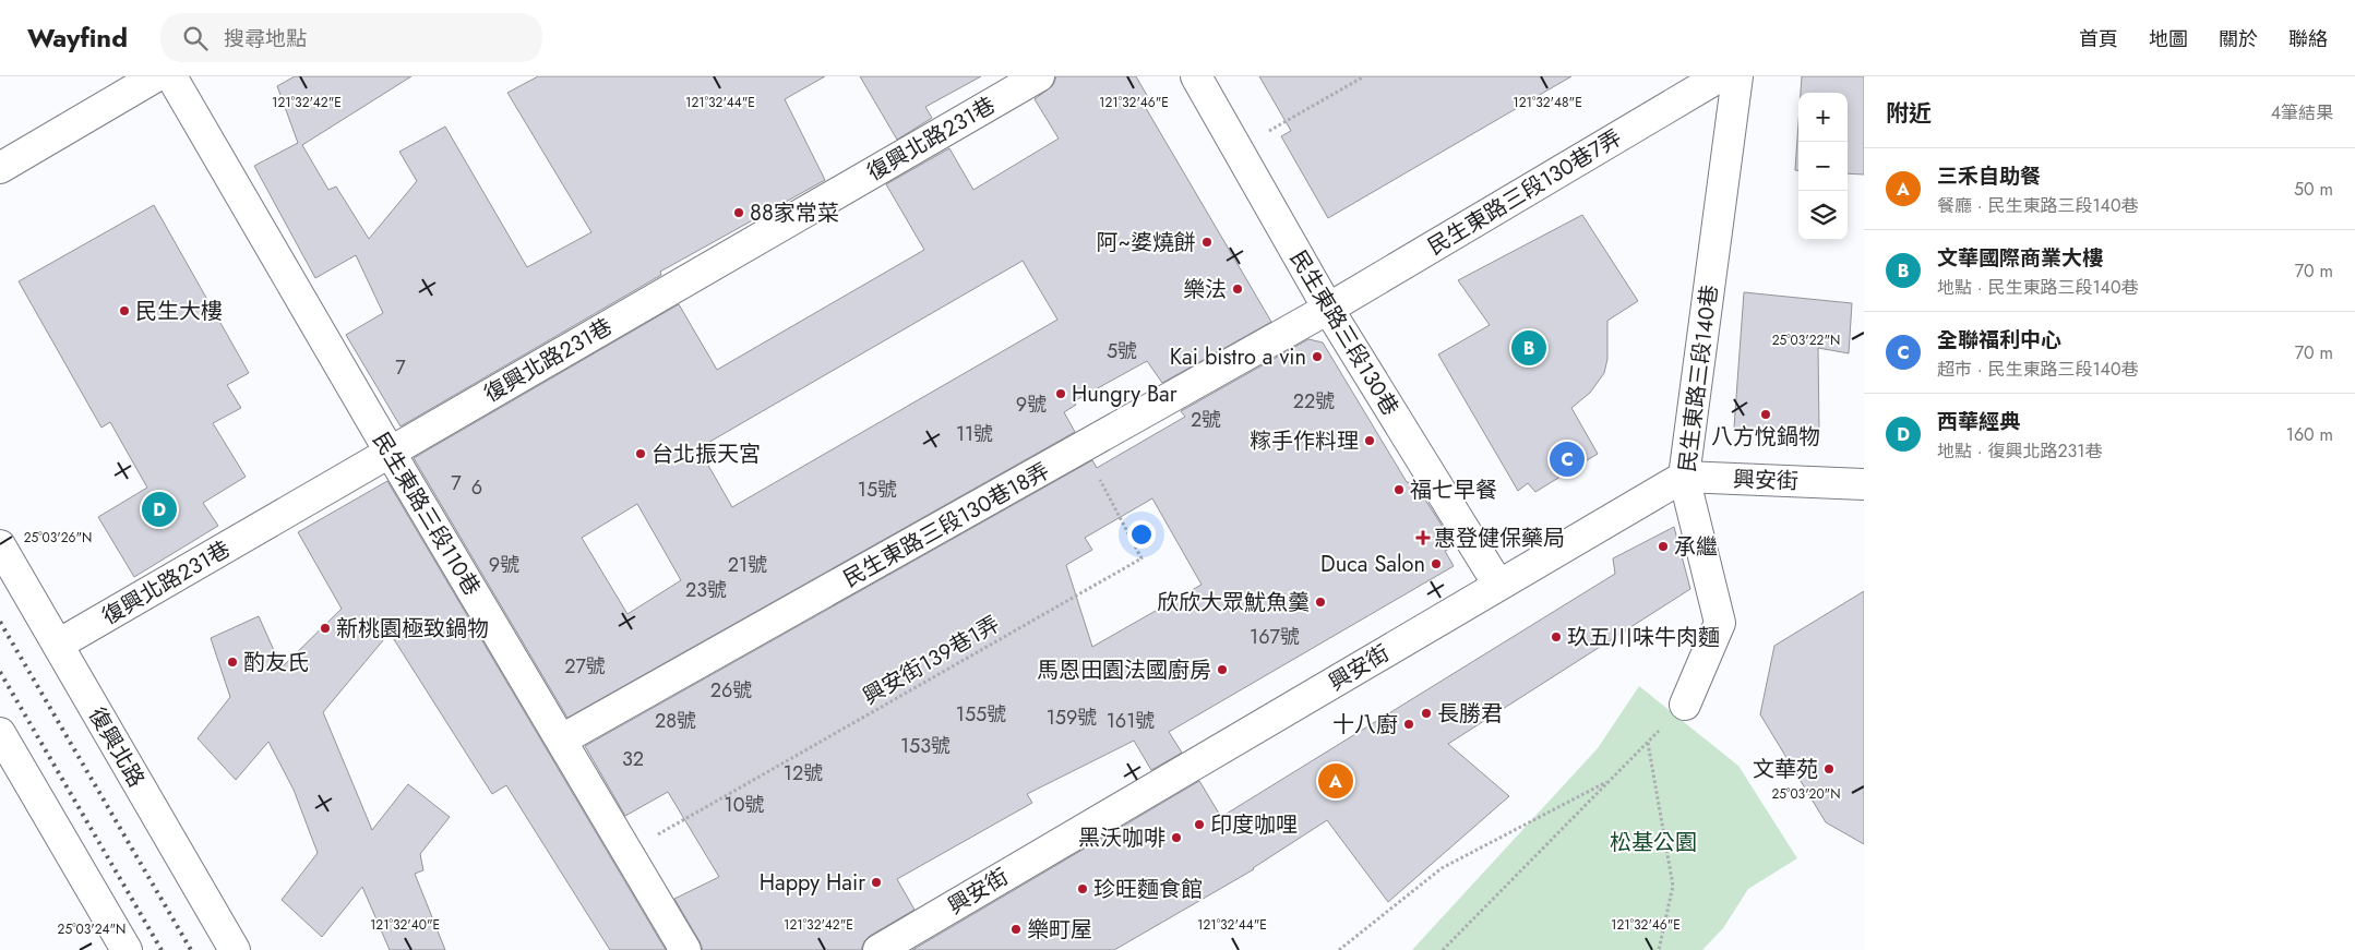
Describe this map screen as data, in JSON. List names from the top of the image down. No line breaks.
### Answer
{"streets":{"street":["復興北路231巷","民生東路三段130巷7弄","民生東路三段130巷","民生東路三段140巷","興安街","民生東路三段110巷","民生東路三段130巷18弄","復興北路"],"path":["興安街139巷1弄"]},"crossings":[["復興北路231巷","民生東路三段110巷"],["復興北路231巷","復興北路"],["民生東路三段130巷7弄","民生東路三段130巷"],["民生東路三段130巷7弄","民生東路三段130巷18弄"],["民生東路三段130巷","興安街"],["民生東路三段130巷","民生東路三段130巷18弄"],["民生東路三段140巷","興安街"],["民生東路三段110巷","民生東路三段130巷18弄"],["民生東路三段110巷","興安街139巷1弄"],["民生東路三段130巷18弄","興安街139巷1弄"]],"parks":["松基公園"],"places":{"other":["88家常菜","阿~婆燒餅","樂法","民生大樓","Kai bistro a vin","Hungry Bar","八方悅鍋物","糘手作料理","台北振天宮","福七早餐","承繼","Duca Salon","欣欣大眾魷魚羹","新桃園極致鍋物","玖五川味牛肉麵","酌友氏","馬恩田園法國廚房","長勝君","十八廚","文華苑","印度咖哩","黑沃咖啡","Happy Hair","珍旺麵食館","樂町屋"],"health":["惠登健保藥局"]},"house_numbers":["5號","7","22號","9號","2號","11號","7","6","15號","9號","21號","23號","167號","27號","26號","155號","159號","28號","161號","153號","32","12號","10號"],"page":{"header":"Wayfind","search":"搜尋地點","nav":["首頁","地圖","關於","聯絡"],"heading":["附近","4筆結果"],"map_buttons":["+","−"],"list":[{"mark":"A","name":"三禾自助餐","note":"餐廳 · 民生東路三段140巷","value":"50 m"},{"mark":"B","name":"文華國際商業大樓","note":"地點 · 民生東路三段140巷","value":"70 m"},{"mark":"C","name":"全聯福利中心","note":"超市 · 民生東路三段140巷","value":"70 m"},{"mark":"D","name":"西華經典","note":"地點 · 復興北路231巷","value":"160 m"}],"pins":["B","C","D","A"]},"coordinates":["121°32'42\"E","121°32'44\"E","121°32'46\"E","121°32'48\"E","25°03'22\"N","25°03'26\"N","25°03'20\"N","121°32'40\"E","25°03'24\"N"]}
